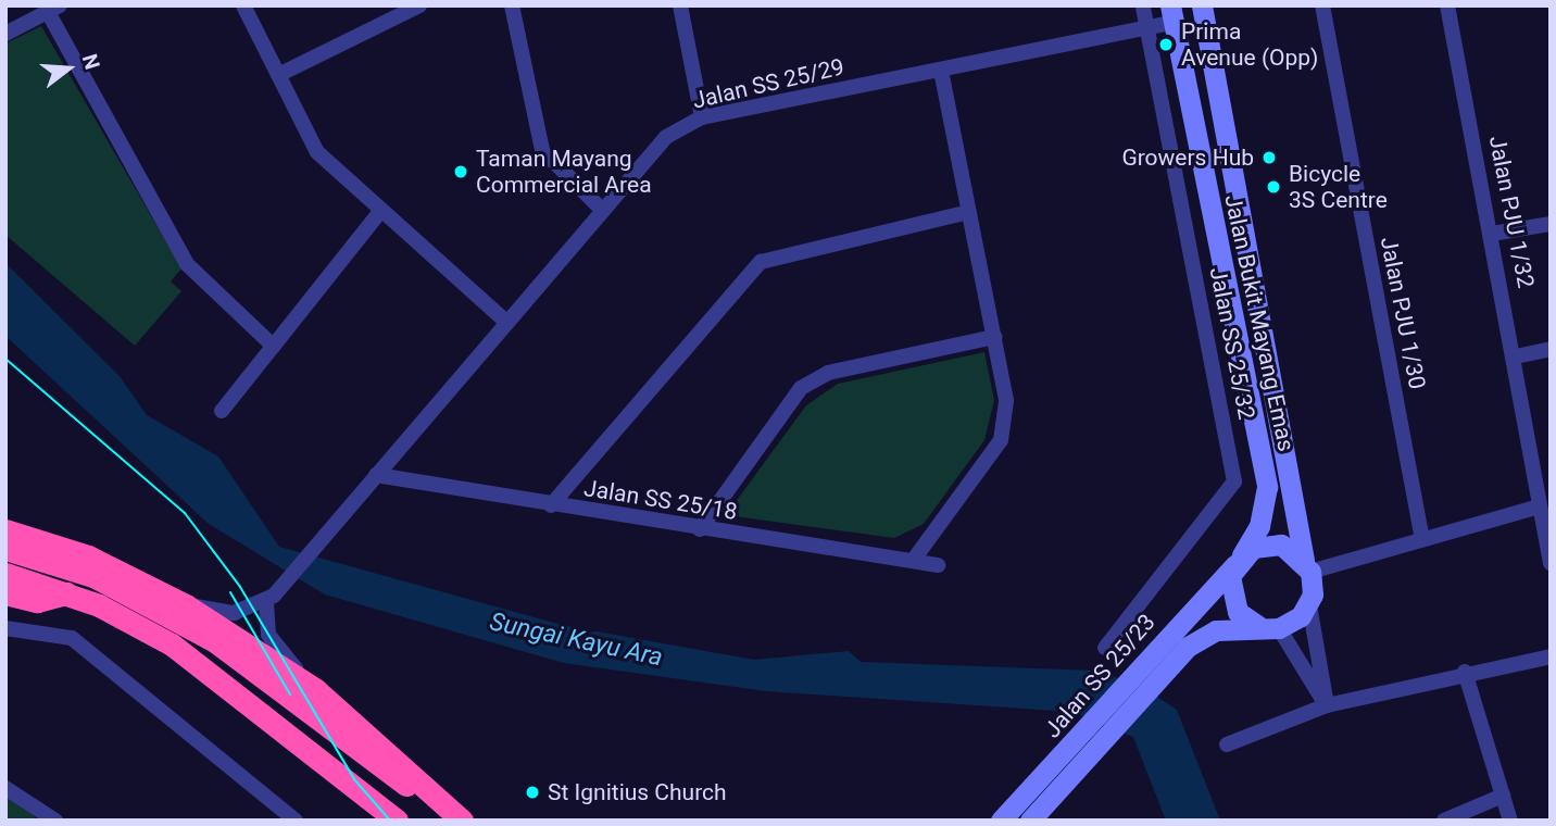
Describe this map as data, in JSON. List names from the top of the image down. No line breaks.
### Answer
{"streets":{"main road":["Jalan Bukit Mayang Emas","Jalan SS 25/23"],"street":["Jalan SS 25/29","Jalan PJU 1/32","Jalan PJU 1/30","Jalan SS 25/32","Jalan SS 25/18"]},"crossings":[["Jalan SS 25/29","Jalan Bukit Mayang Emas"],["Jalan SS 25/29","Jalan SS 25/32"],["Jalan SS 25/29","Jalan SS 25/18"],["Jalan Bukit Mayang Emas","Jalan SS 25/23"]],"water":["Sungai Kayu Ara"],"places":["Prima Avenue (Opp)","Growers Hub","Taman Mayang Commercial Area","Bicycle 3S Centre","St Ignitius Church"],"north":"right"}
